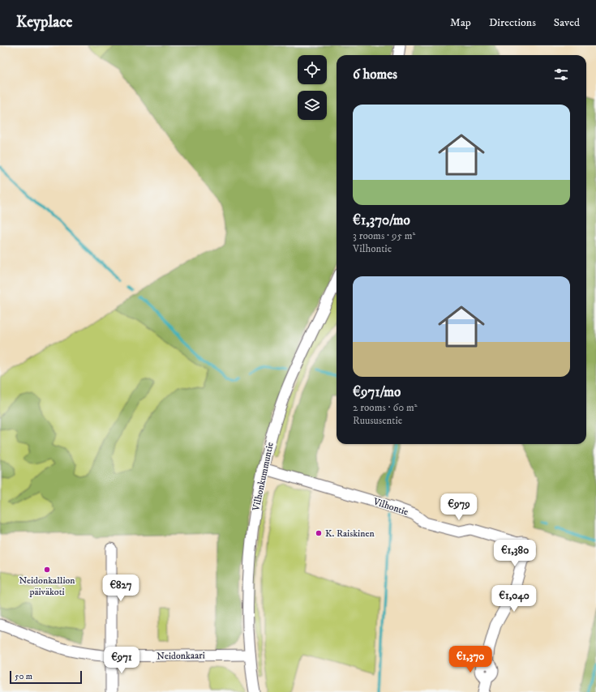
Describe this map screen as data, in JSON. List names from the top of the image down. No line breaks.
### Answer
{"streets":{"street":["Vilhonkummuntie","Vilhontie","Neidonkaari"]},"crossings":[["Vilhonkummuntie","Vilhontie"],["Vilhonkummuntie","Neidonkaari"]],"places":["K. Raiskinen","Neidonkallion päiväkoti"],"scale_bar":"50 m","page":{"header":"Keyplace","nav":["Map","Directions","Saved"],"heading":"6 homes","list":[{"name":"€1,370/mo","note":"3 rooms · 95 m² · Vilhontie"},{"name":"€971/mo","note":"2 rooms · 60 m² · Ruususentie"}],"price":["€979","€1,380","€827","€1,040","€1,370","€971"],"scale":"50 m"}}
